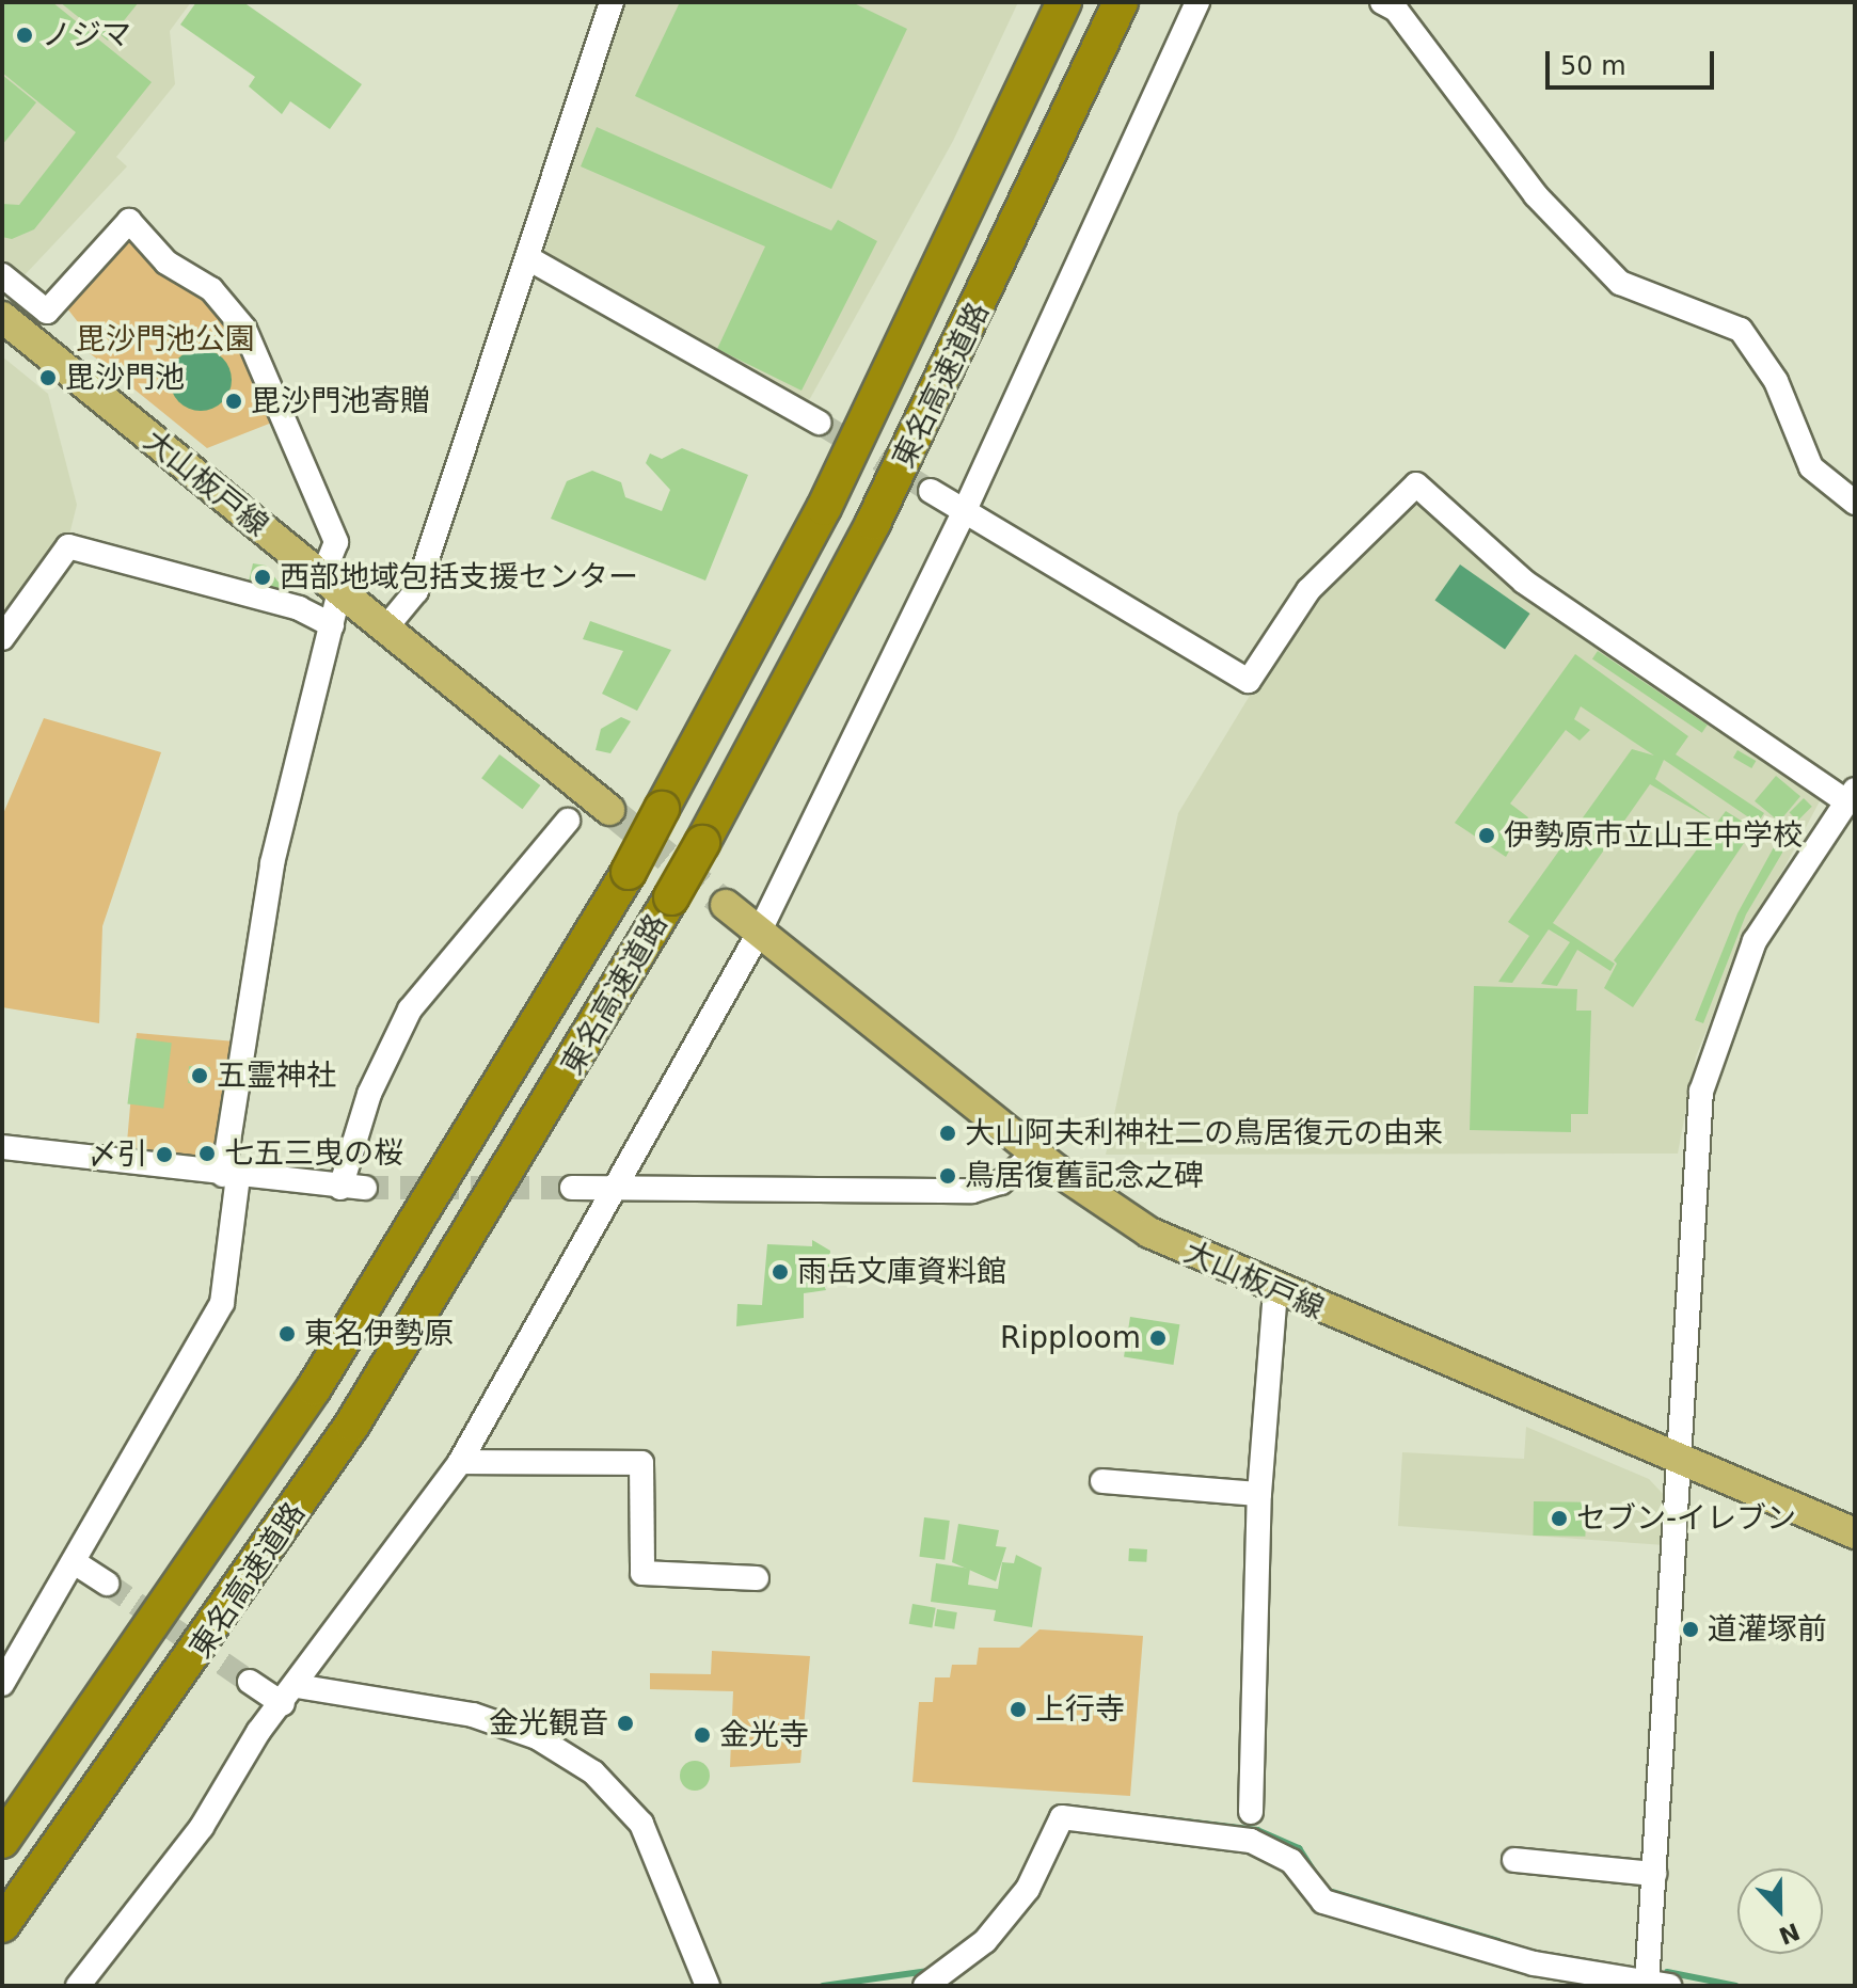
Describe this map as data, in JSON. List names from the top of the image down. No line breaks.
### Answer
{"streets":{"highway":["東名高速道路"],"main road":["大山板戸線"]},"parks":["毘沙門池公園"],"places":["ノジマ","毘沙門池","毘沙門池寄贈","西部地域包括支援センター","伊勢原市立山王中学校","五霊神社","大山阿夫利神社二の鳥居復元の由来","七五三曳の桜","〆引","鳥居復舊記念之碑","雨岳文庫資料館","東名伊勢原","Ripploom","セブン-イレブン","道灌塚前","上行寺","金光観音","金光寺"],"scale_bar":"50 m","north":"bottom"}
